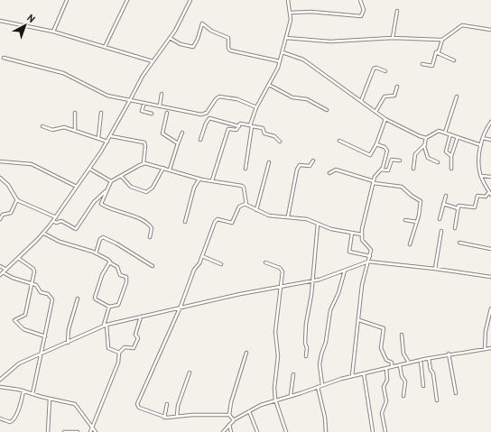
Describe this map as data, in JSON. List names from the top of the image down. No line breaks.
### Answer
{"north":"top right"}
